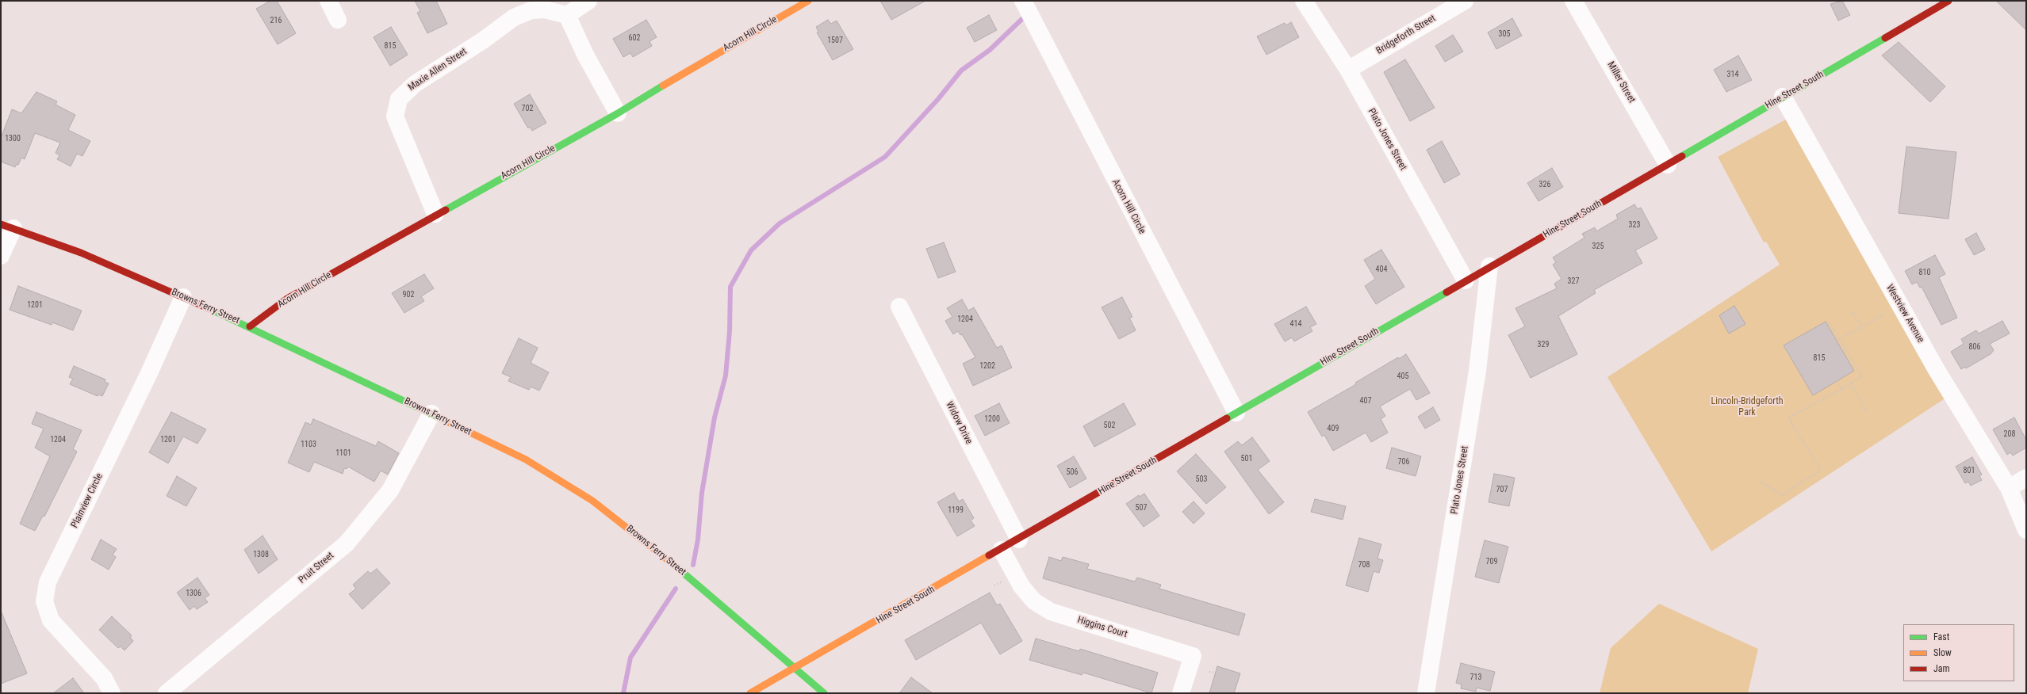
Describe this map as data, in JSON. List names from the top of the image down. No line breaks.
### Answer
{"streets":{"street":["Acorn Hill Circle","Bridgeforth Street","Maxie Allen Street","Miller Street","Hine Street South","Plato Jones Street","Browns Ferry Street","Westview Avenue","Widow Drive","Plainview Circle","Pruit Street","Higgins Court"]},"crossings":[["Acorn Hill Circle","Maxie Allen Street"],["Acorn Hill Circle","Hine Street South"],["Acorn Hill Circle","Browns Ferry Street"],["Bridgeforth Street","Plato Jones Street"],["Miller Street","Hine Street South"],["Hine Street South","Plato Jones Street"],["Hine Street South","Browns Ferry Street"],["Hine Street South","Westview Avenue"],["Hine Street South","Widow Drive"],["Hine Street South","Higgins Court"],["Browns Ferry Street","Plainview Circle"],["Browns Ferry Street","Pruit Street"]],"parks":["Lincoln-Bridgeforth Park"],"house_numbers":["216","305","602","1507","815","314","702","1300","326","323","325","404","810","327","902","1201","1204","414","329","806","815","1202","405","407","1200","502","409","208","1204","1201","1103","1101","501","706","801","506","503","707","507","1199","1308","709","708","1306","713"],"legend":["Fast","Slow","Jam"]}
